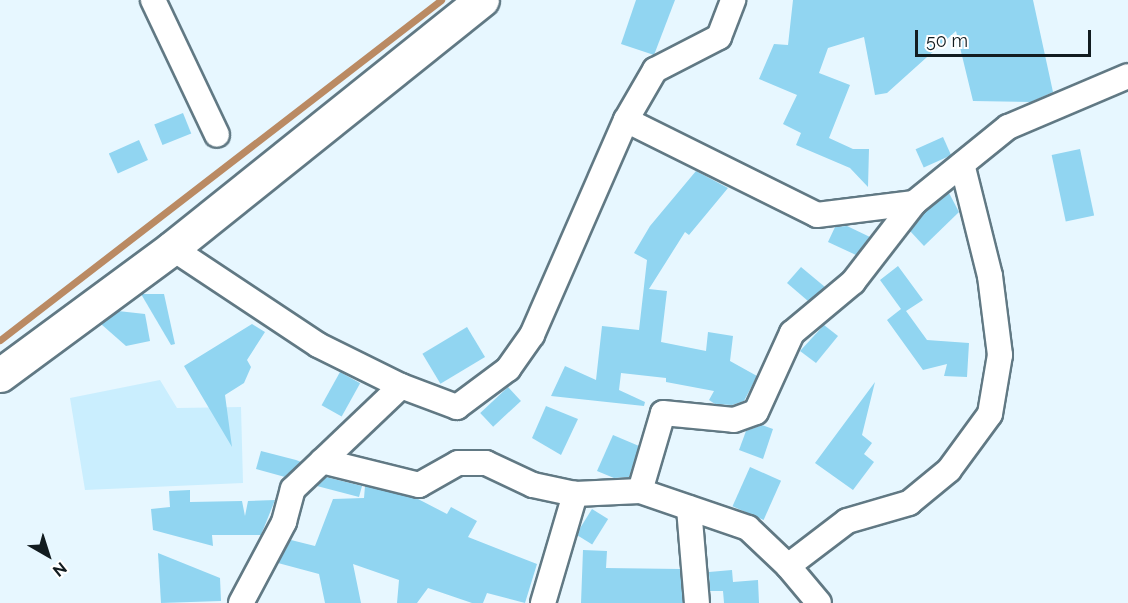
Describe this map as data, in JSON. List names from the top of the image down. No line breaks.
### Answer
{"scale_bar":"50 m","north":"bottom right"}
